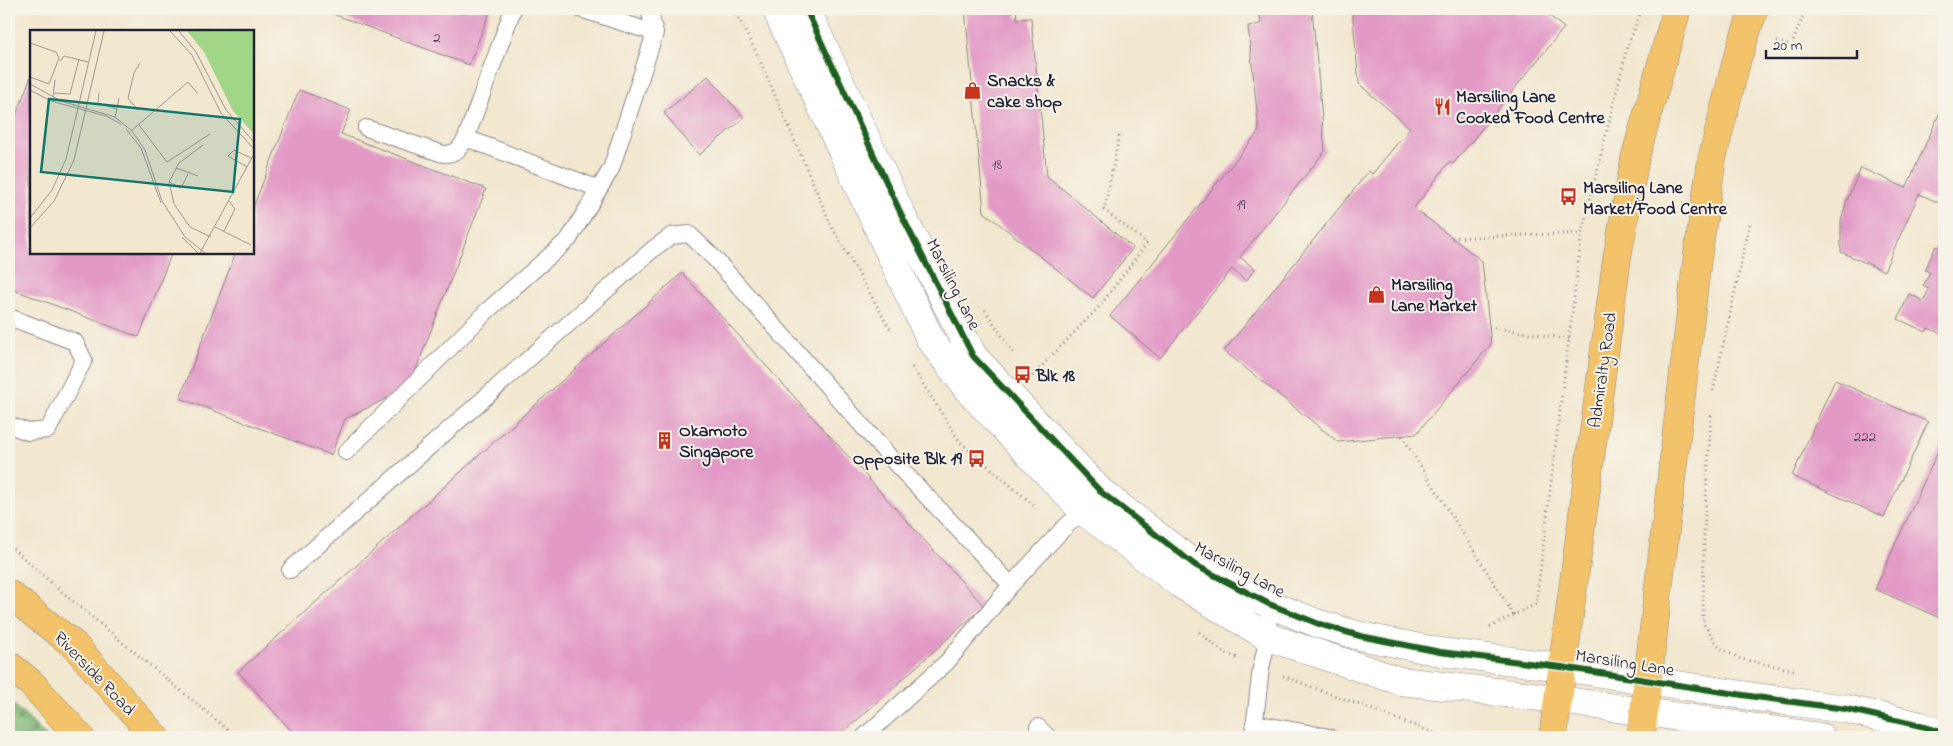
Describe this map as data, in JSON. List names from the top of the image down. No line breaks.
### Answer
{"streets":{"main road":["Admiralty Road","Riverside Road"],"street":["Marsiling Lane"]},"crossings":[["Marsiling Lane","Admiralty Road"]],"places":{"shop":["Snacks & cake shop","Marsiling Lane Market"],"restaurant":["Marsiling Lane Cooked Food Centre"],"bus stop":["Marsiling Lane Market/Food Centre","Blk 18","Opposite Blk 19"],"building":["Okamoto Singapore"]},"house_numbers":["2","18","19","222"],"scale_bar":"20 m"}
